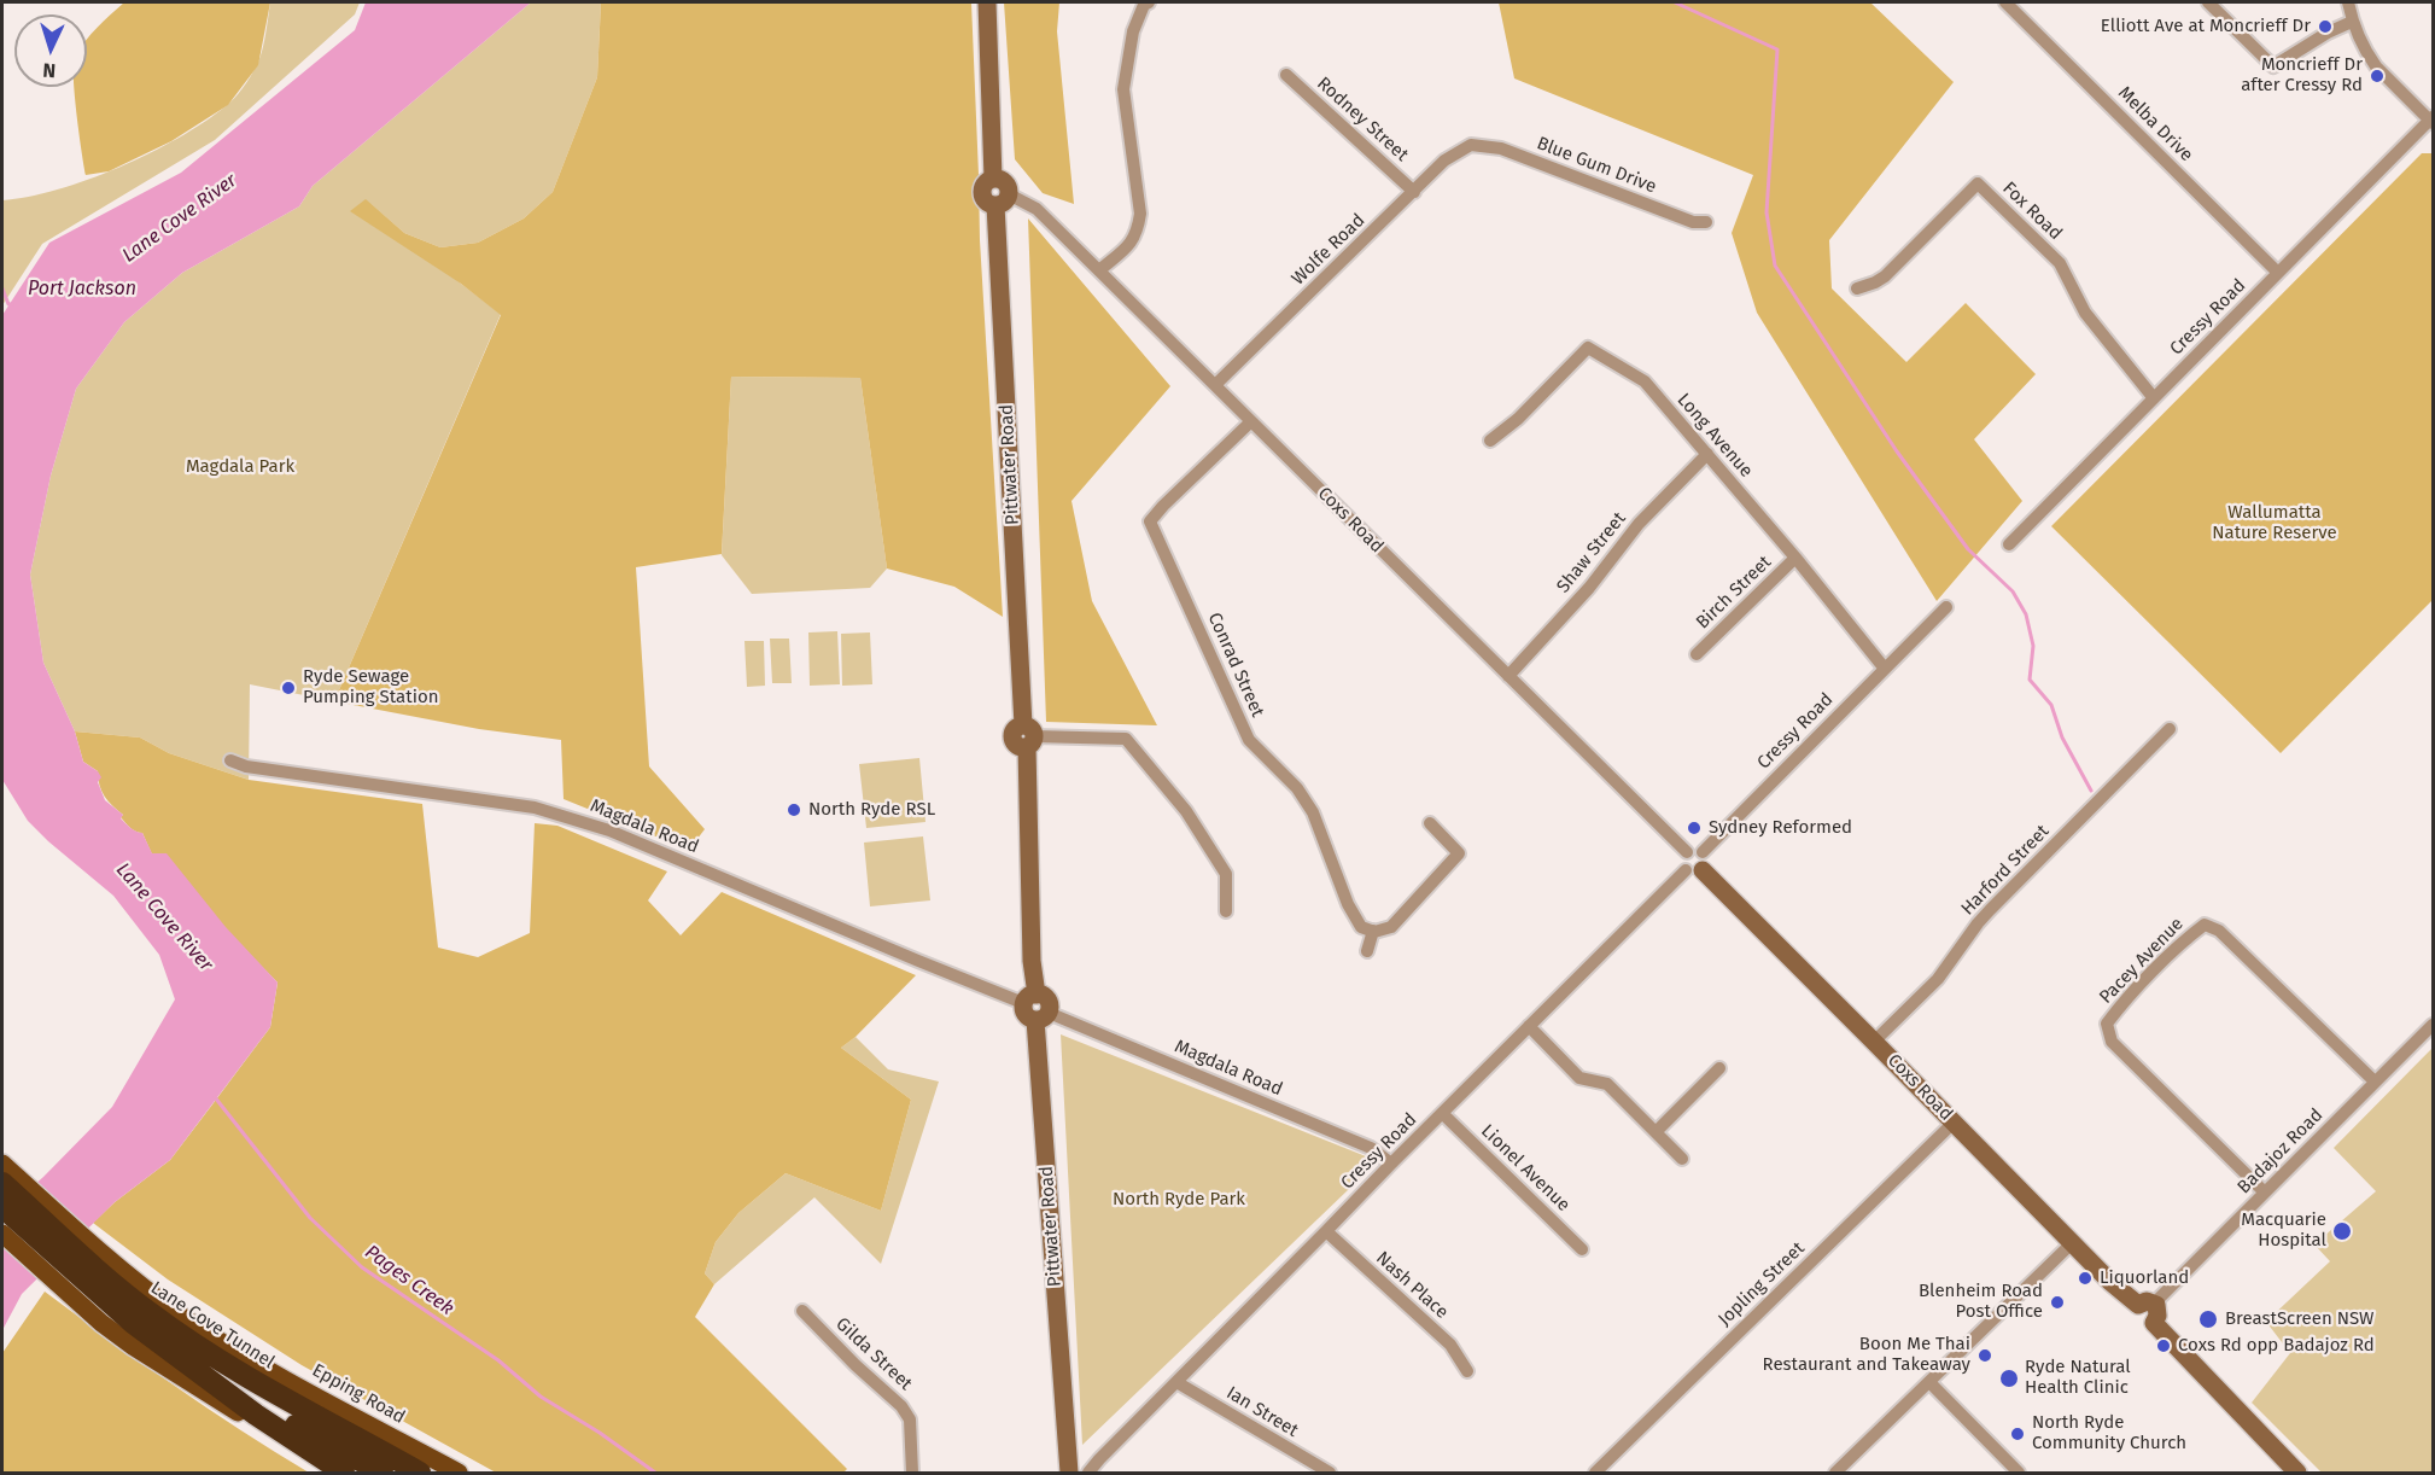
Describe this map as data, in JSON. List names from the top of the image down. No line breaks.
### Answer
{"streets":{"highway":["Lane Cove Tunnel"],"main road":["Pittwater Road","Coxs Road","Epping Road"],"street":["Rodney Street","Melba Drive","Blue Gum Drive","Fox Road","Wolfe Road","Cressy Road","Long Avenue","Shaw Street","Birch Street","Conrad Street","Magdala Road","Harford Street","Pacey Avenue","Badajoz Road","Lionel Avenue","Jopling Street","Nash Place","Gilda Street","Ian Street"]},"crossings":[["Rodney Street","Wolfe Road"],["Melba Drive","Cressy Road"],["Blue Gum Drive","Wolfe Road"],["Fox Road","Cressy Road"],["Wolfe Road","Coxs Road"],["Cressy Road","Long Avenue"],["Cressy Road","Coxs Road"],["Cressy Road","Magdala Road"],["Cressy Road","Lionel Avenue"],["Cressy Road","Nash Place"],["Cressy Road","Ian Street"],["Long Avenue","Shaw Street"],["Long Avenue","Birch Street"],["Pittwater Road","Coxs Road"],["Pittwater Road","Magdala Road"],["Coxs Road","Shaw Street"],["Coxs Road","Conrad Street"],["Coxs Road","Harford Street"],["Coxs Road","Badajoz Road"],["Coxs Road","Jopling Street"],["Pacey Avenue","Badajoz Road"],["Lane Cove Tunnel","Epping Road"]],"water":["Lane Cove River","Port Jackson","Pages Creek"],"parks":["Magdala Park","Wallumatta Nature Reserve","North Ryde Park"],"places":["Elliott Ave at Moncrieff Dr","Moncrieff Dr after Cressy Rd","Ryde Sewage Pumping Station","North Ryde RSL","Sydney Reformed","Macquarie Hospital","Liquorland","Blenheim Road Post Office","BreastScreen NSW","Coxs Rd opp Badajoz Rd","Boon Me Thai Restaurant and Takeaway","Ryde Natural Health Clinic","North Ryde Community Church"],"north":"bottom"}
